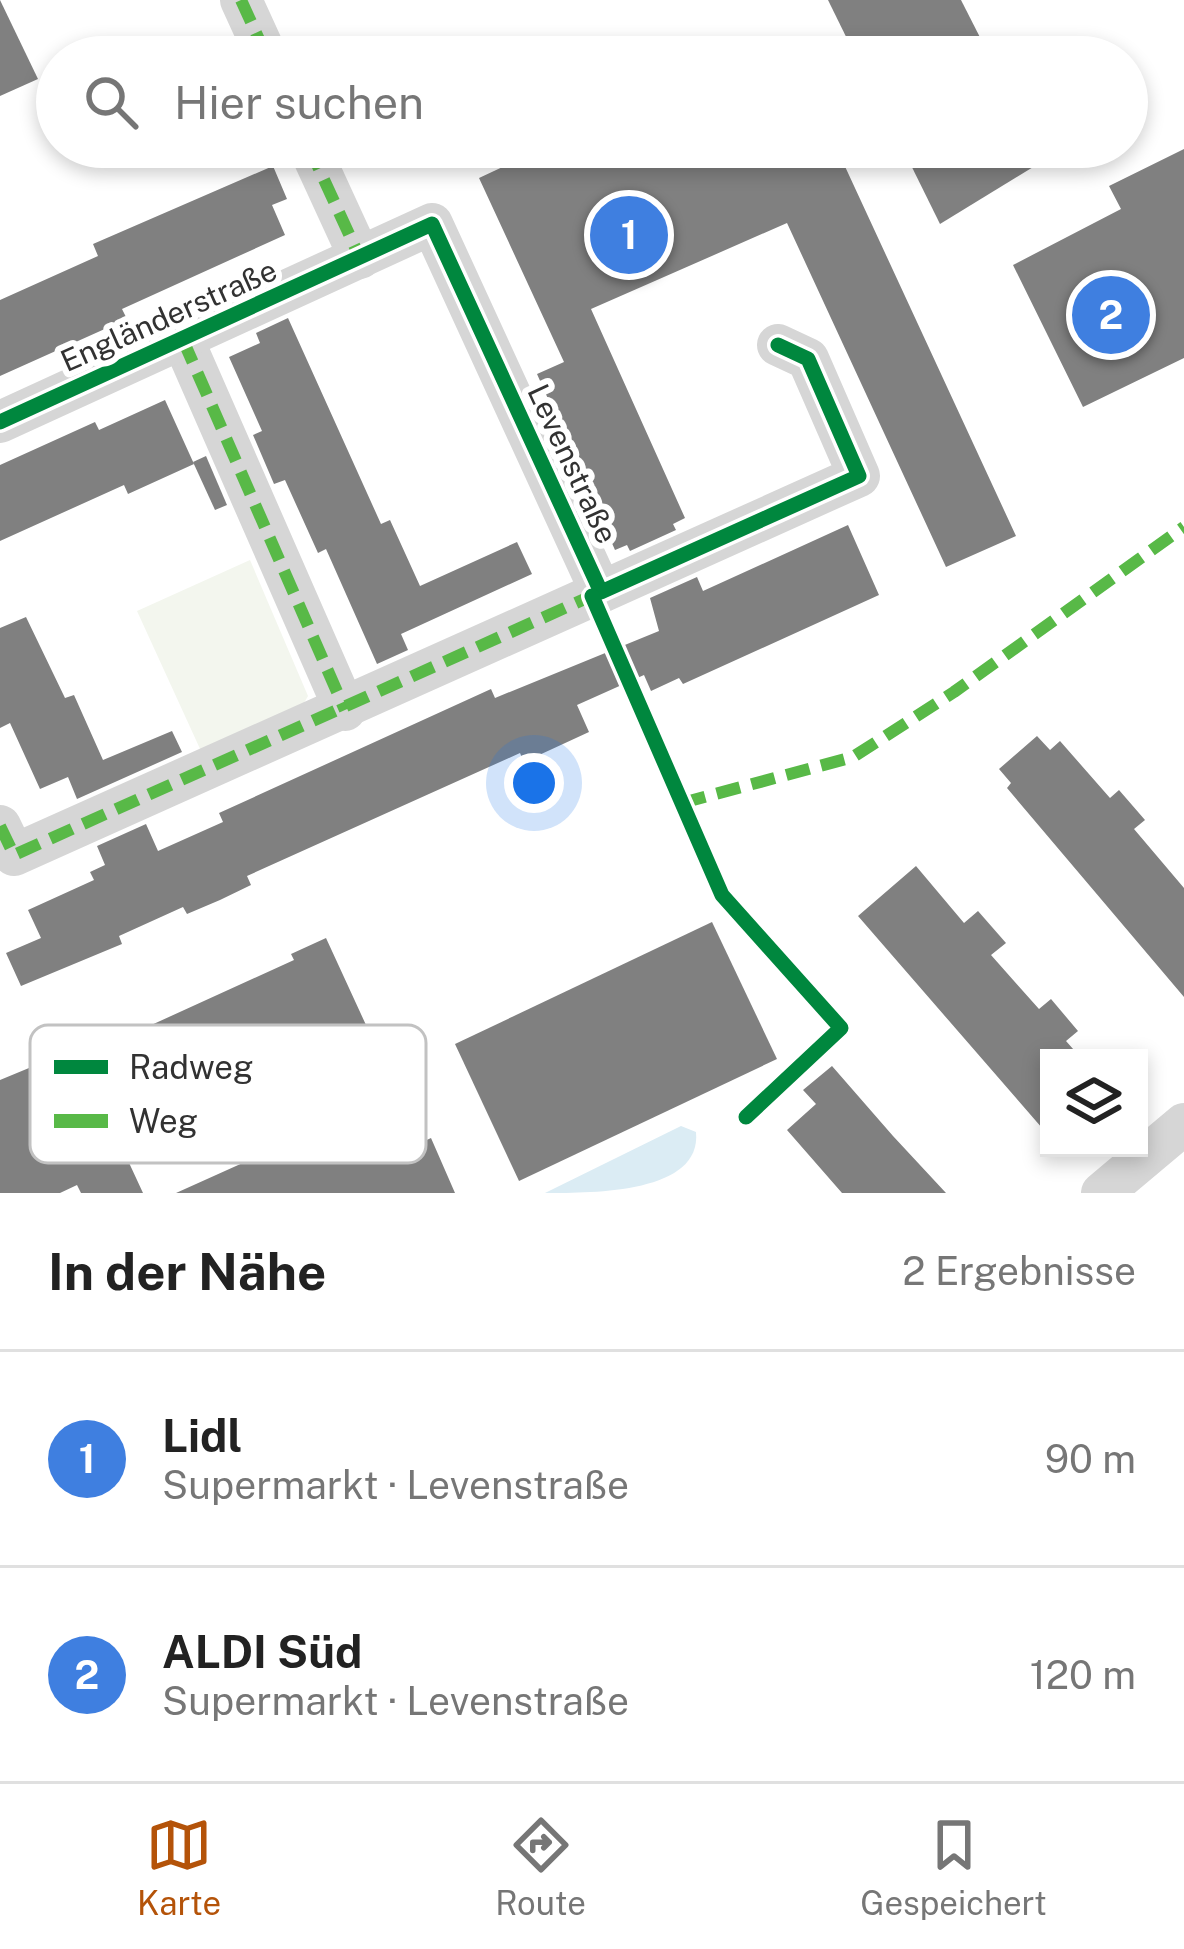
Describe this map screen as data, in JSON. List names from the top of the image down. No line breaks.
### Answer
{"streets":{"street":["Engländerstraße","Levenstraße"]},"crossings":[["Engländerstraße","Levenstraße"]],"legend":["Radweg","Weg"],"page":{"search":"Hier suchen","pins":["1","2"],"heading":["In der Nähe","2 Ergebnisse"],"list":[{"mark":"1","name":"Lidl","note":"Supermarkt · Levenstraße","value":"90 m"},{"mark":"2","name":"ALDI Süd","note":"Supermarkt · Levenstraße","value":"120 m"}],"nav":["Karte","Route","Gespeichert"]}}
